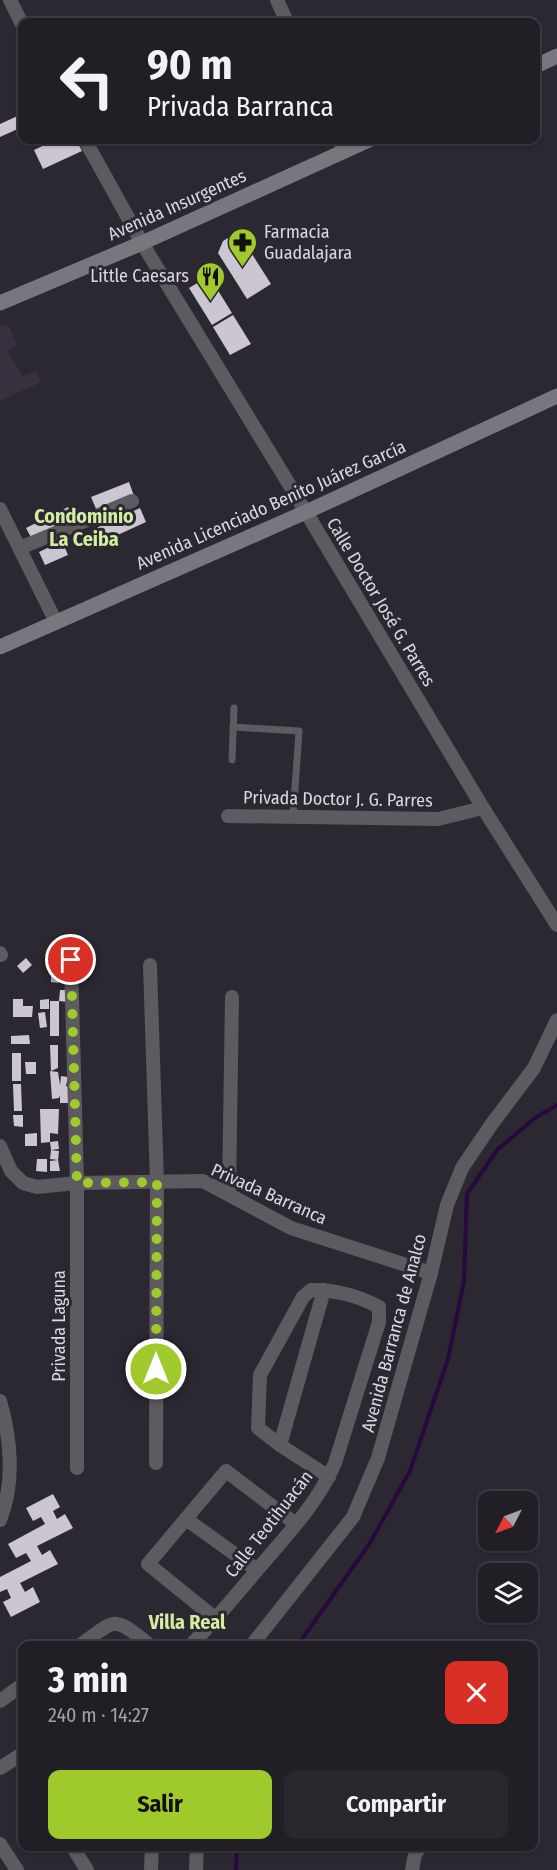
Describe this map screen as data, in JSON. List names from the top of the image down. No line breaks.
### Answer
{"streets":{"main road":["Avenida Insurgentes","Avenida Licenciado Benito Juárez García"],"street":["Calle Doctor José G. Parres","Privada Doctor J. G. Parres","Privada Barranca","Privada Laguna","Avenida Barranca de Analco","Calle Teotihuacán"]},"crossings":[["Avenida Insurgentes","Calle Doctor José G. Parres"],["Avenida Licenciado Benito Juárez García","Calle Doctor José G. Parres"],["Calle Doctor José G. Parres","Privada Doctor J. G. Parres"],["Privada Barranca","Privada Laguna"],["Privada Barranca","Avenida Barranca de Analco"]],"districts":["Condominio La Ceiba","Villa Real"],"places":{"pharmacy":["Farmacia Guadalajara"],"restaurant":["Little Caesars"]},"north":"bottom left","page":{"turn":["90 m","Privada Barranca"],"heading":["3 min","240 m · 14:27"],"buttons":["Salir","Compartir"]}}
